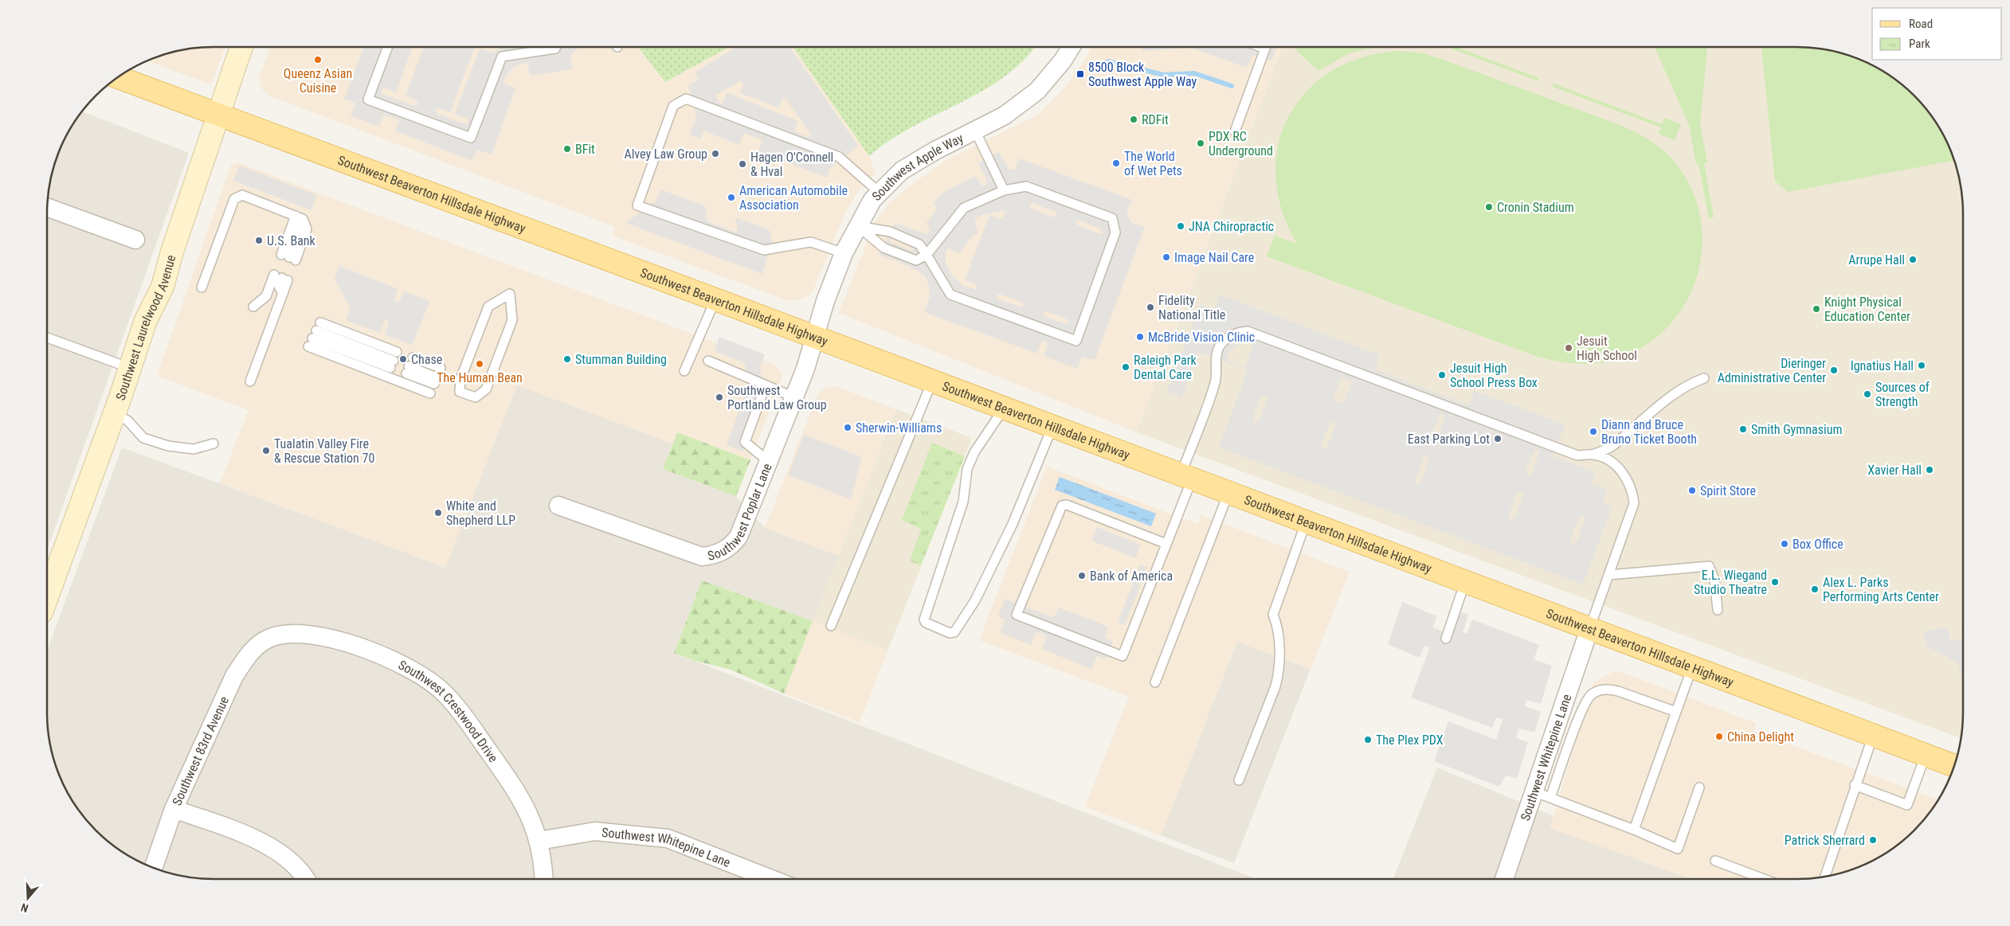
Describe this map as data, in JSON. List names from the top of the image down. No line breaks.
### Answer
{"streets":{"main road":["Southwest Beaverton Hillsdale Highway"],"street":["Southwest Apple Way","Southwest Laurelwood Avenue","Southwest Poplar Lane","Southwest Crestwood Drive","Southwest 83rd Avenue","Southwest Whitepine Lane"]},"crossings":[["Southwest Apple Way","Southwest Beaverton Hillsdale Highway"],["Southwest Apple Way","Southwest Poplar Lane"],["Southwest Beaverton Hillsdale Highway","Southwest Laurelwood Avenue"],["Southwest Beaverton Hillsdale Highway","Southwest Poplar Lane"],["Southwest Beaverton Hillsdale Highway","Southwest Whitepine Lane"],["Southwest Crestwood Drive","Southwest 83rd Avenue"],["Southwest Crestwood Drive","Southwest Whitepine Lane"]],"places":{"other":["Queenz Asian Cuisine","RDFit","PDX RC Underground","BFit","Alvey Law Group","The World of Wet Pets","Hagen O'Connell & Hval","American Automobile Association","Cronin Stadium","JNA Chiropractic","U.S. Bank","Image Nail Care","Arrupe Hall","Fidelity National Title","Knight Physical Education Center","McBride Vision Clinic","Jesuit High School","Chase","Stumman Building","The Human Bean","Ignatius Hall","Raleigh Park Dental Care","Dieringer Administrative Center","Jesuit High School Press Box","Sources of Strength","Southwest Portland Law Group","Sherwin-Williams","Smith Gymnasium","Diann and Bruce Bruno Ticket Booth","East Parking Lot","Tualatin Valley Fire & Rescue Station 70","Xavier Hall","Spirit Store","White and Shepherd LLP","Box Office","Bank of America","E.L. Wiegand Studio Theatre","Alex L. Parks Performing Arts Center","China Delight","The Plex PDX","Patrick Sherrard"],"transit":["8500 Block Southwest Apple Way"]},"legend":["Road","Park"],"north":"bottom"}
